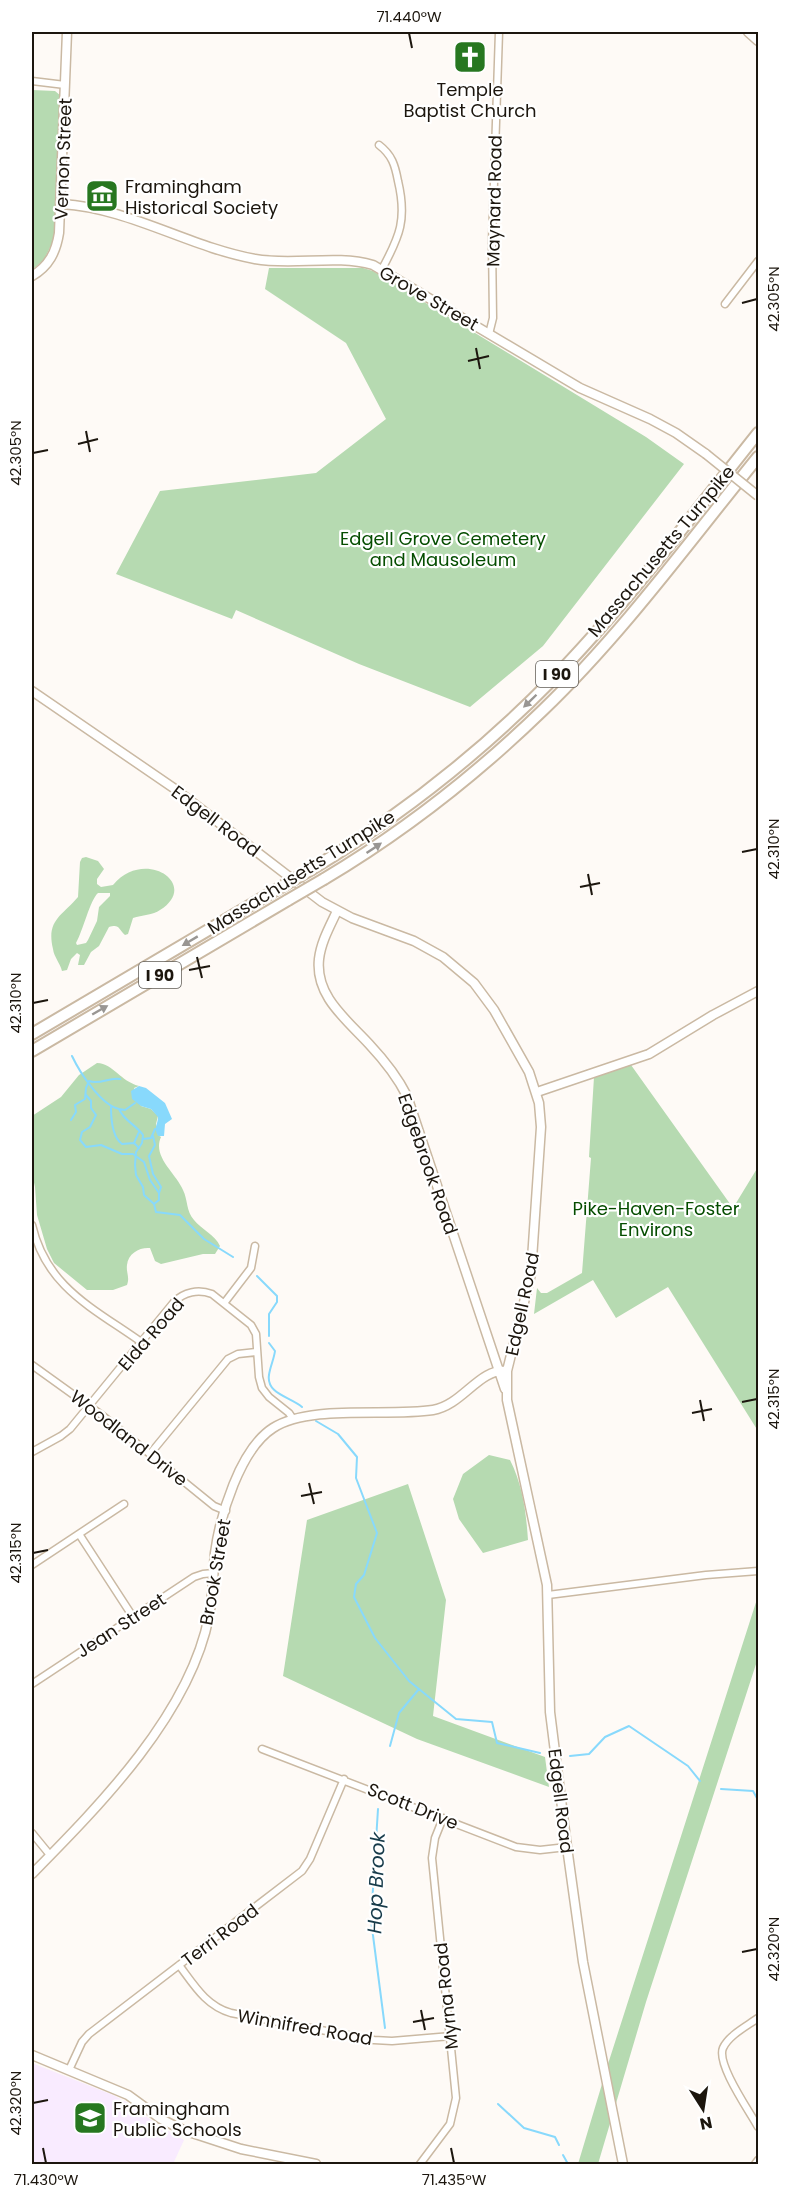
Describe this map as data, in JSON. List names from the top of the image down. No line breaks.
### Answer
{"streets":{"highway":["Massachusetts Turnpike","I 90"],"street":["Vernon Street","Maynard Road","Grove Street","Edgell Road","Edgebrook Road","Elda Road","Woodland Drive","Brook Street","Jean Street","Scott Drive","Terri Road","Myrna Road","Winnifred Road"]},"crossings":[["Vernon Street","Grove Street"],["Maynard Road","Grove Street"],["Edgell Road","Edgebrook Road"],["Edgell Road","Scott Drive"],["Edgebrook Road","Brook Street"],["Elda Road","Woodland Drive"],["Elda Road","Brook Street"],["Woodland Drive","Brook Street"],["Brook Street","Jean Street"],["Scott Drive","Terri Road"],["Scott Drive","Myrna Road"],["Terri Road","Winnifred Road"],["Myrna Road","Winnifred Road"]],"water":["Hop Brook"],"parks":["Edgell Grove Cemetery and Mausoleum","Pike-Haven-Foster Environs"],"places":{"church":["Temple Baptist Church"],"museum":["Framingham Historical Society"],"school or university":["Framingham Public Schools"]},"north":"bottom","coordinates":["71.440°W","42.305°N","42.310°N","42.315°N","42.320°N","71.430°W","71.435°W"]}
